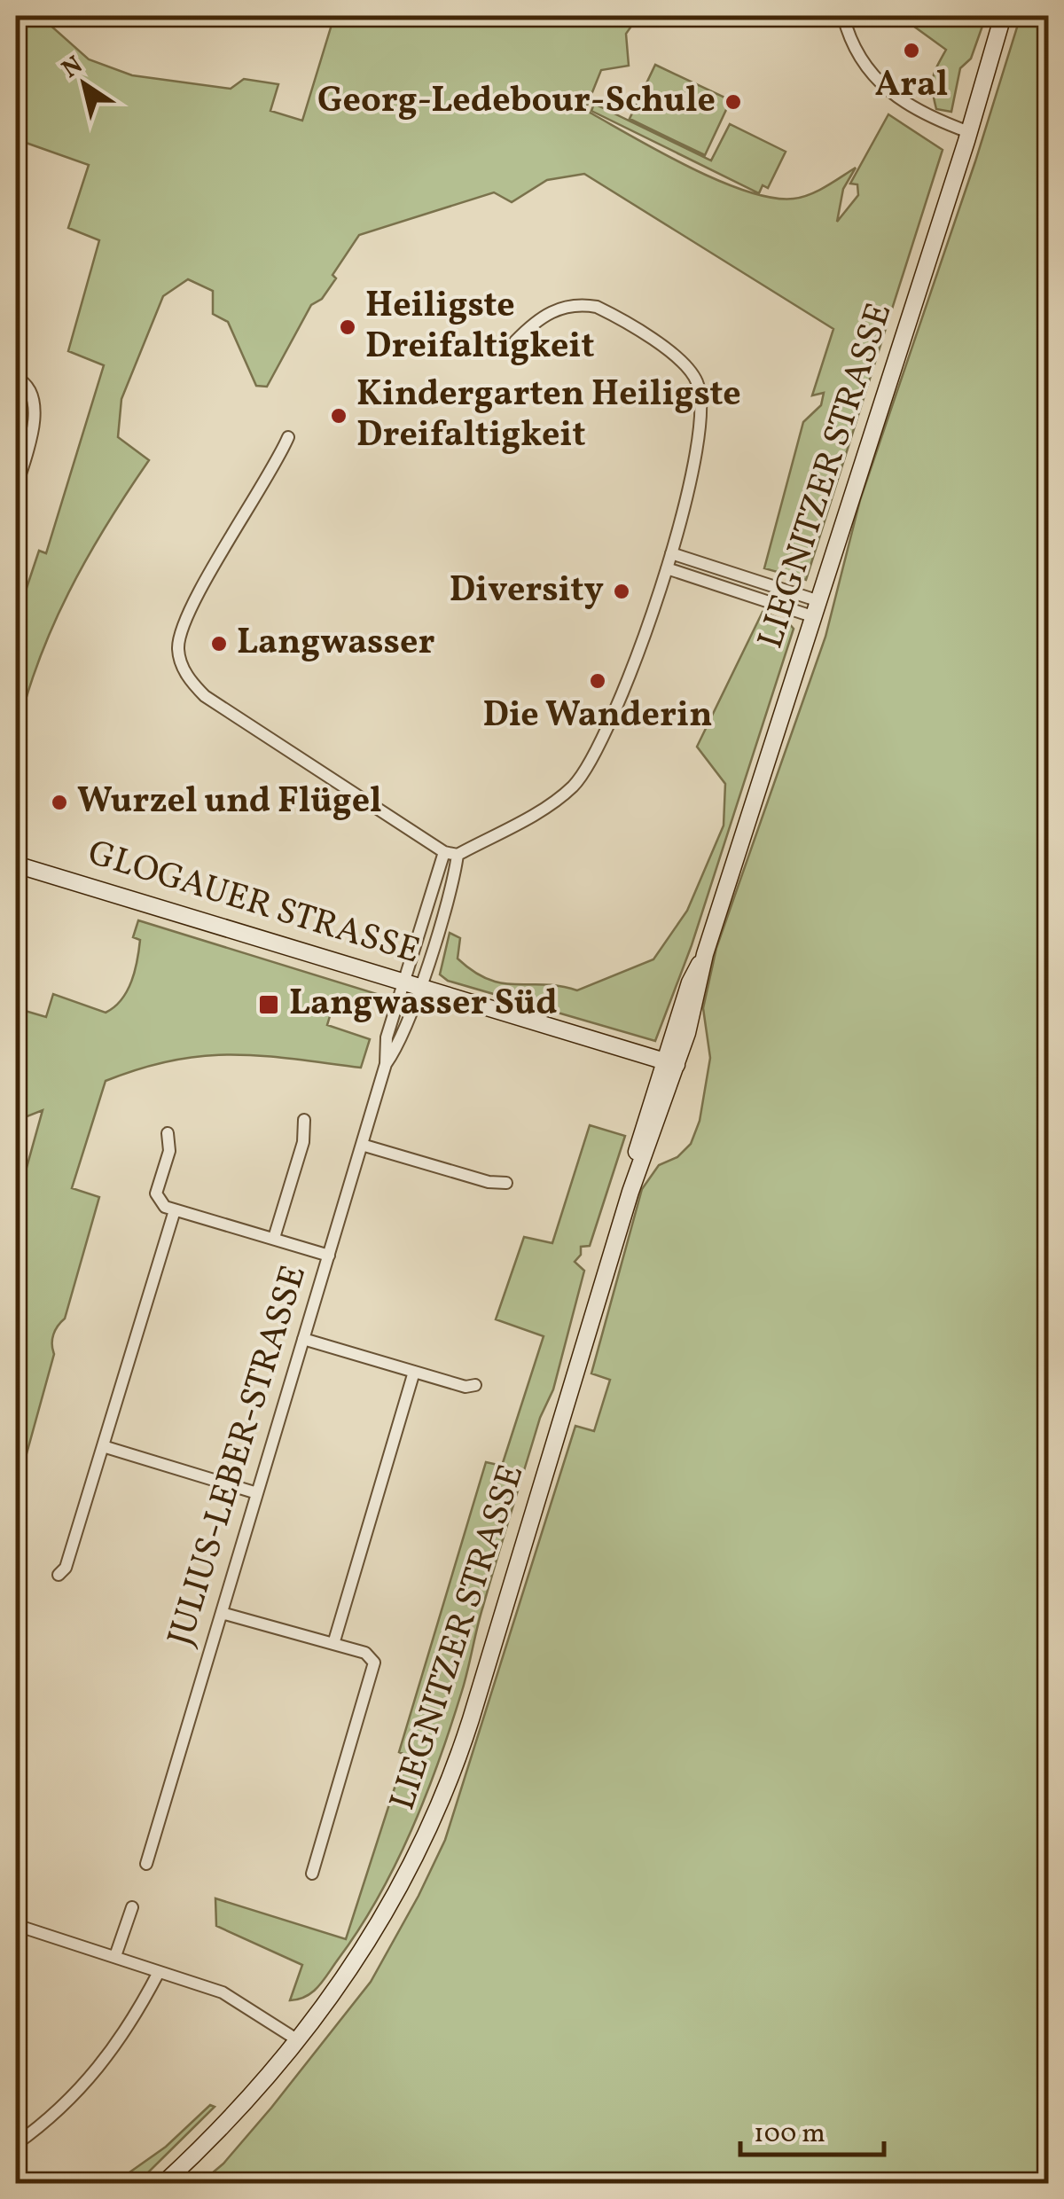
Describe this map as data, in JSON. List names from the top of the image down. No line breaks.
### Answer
{"streets":{"main road":["LIEGNITZER STRASSE","GLOGAUER STRASSE"],"street":["JULIUS-LEBER-STRASSE"]},"crossings":[["LIEGNITZER STRASSE","GLOGAUER STRASSE"],["GLOGAUER STRASSE","JULIUS-LEBER-STRASSE"]],"places":{"other":["Aral","Georg-Ledebour-Schule","Heiligste Dreifaltigkeit","Kindergarten Heiligste Dreifaltigkeit","Diversity","Langwasser","Die Wanderin","Wurzel und Flügel"],"transit":["Langwasser Süd"]},"scale_bar":"100 m","north":"top left"}
